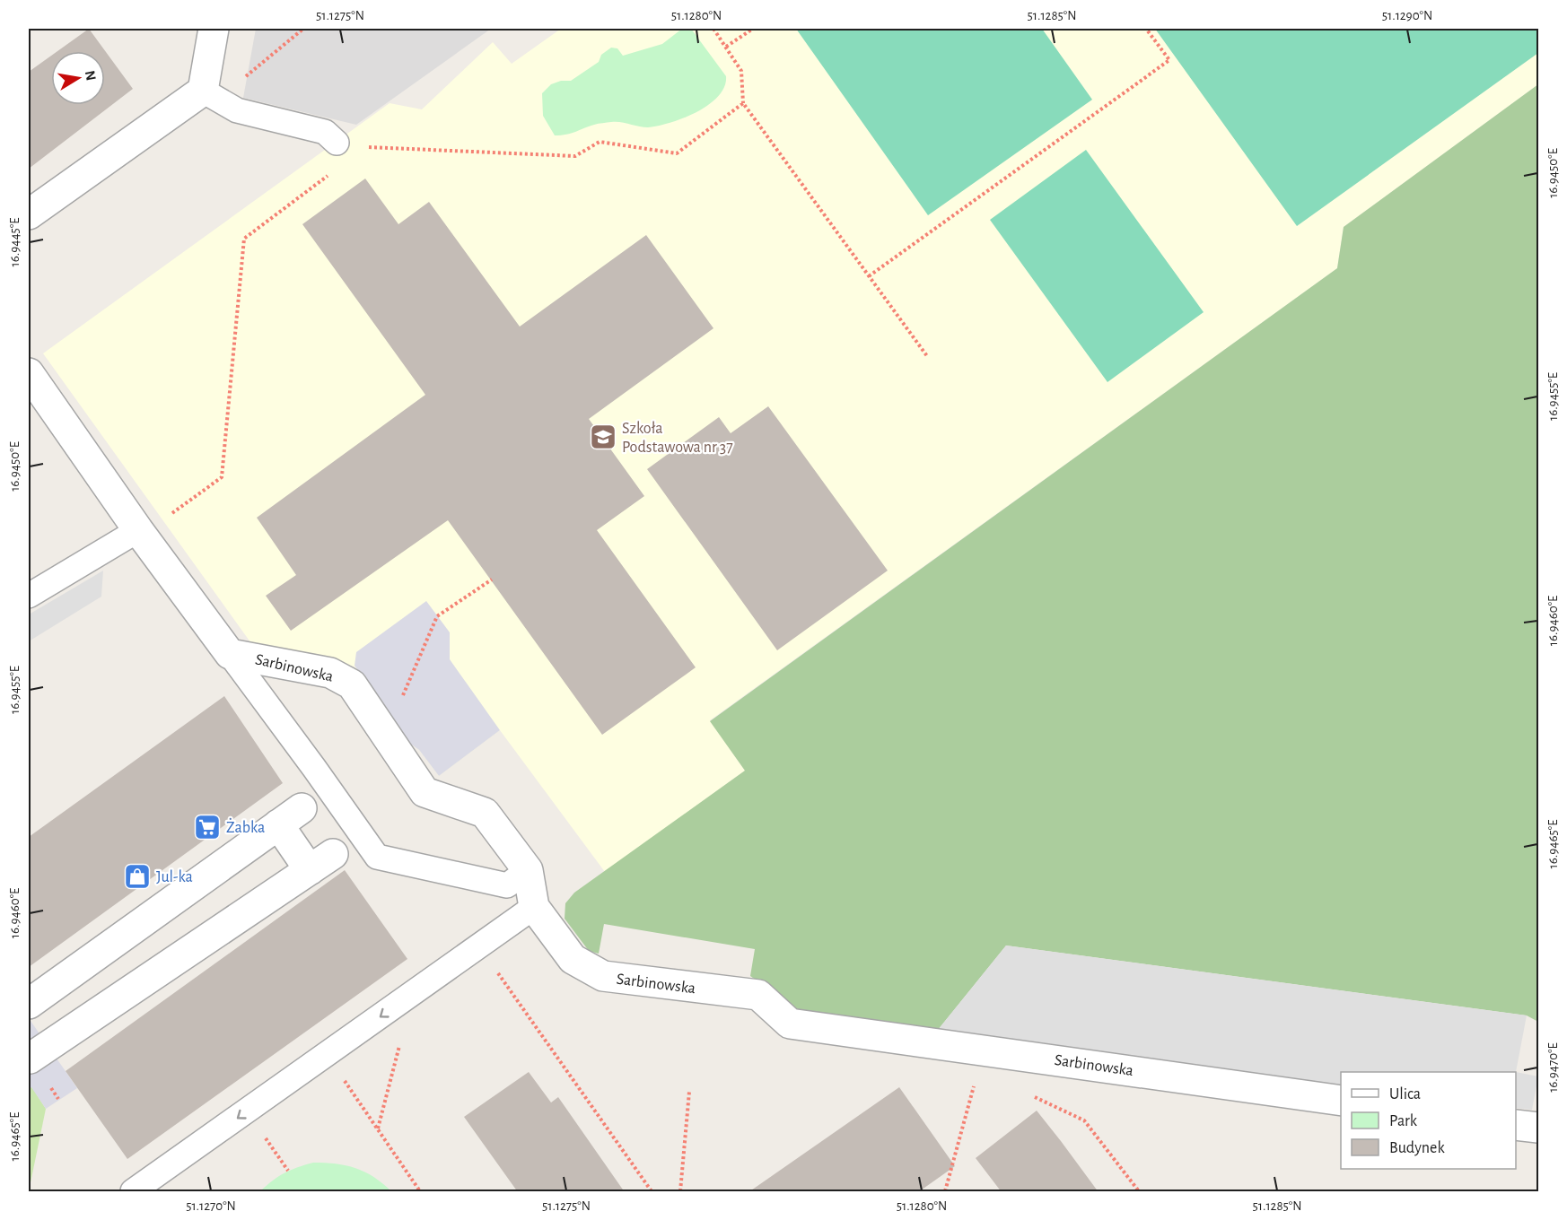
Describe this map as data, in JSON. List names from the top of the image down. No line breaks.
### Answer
{"streets":{"street":["Sarbinowska"]},"places":{"school or university":["Szkoła Podstawowa nr 37"],"supermarket":["Żabka"],"shop":["Jul-ka"]},"legend":["Ulica","Park","Budynek"],"north":"right","coordinates":["51.1275°N","51.1280°N","51.1285°N","51.1290°N","16.9450°E","16.9445°E","16.9455°E","16.9460°E","16.9465°E","16.9470°E","51.1270°N"]}
